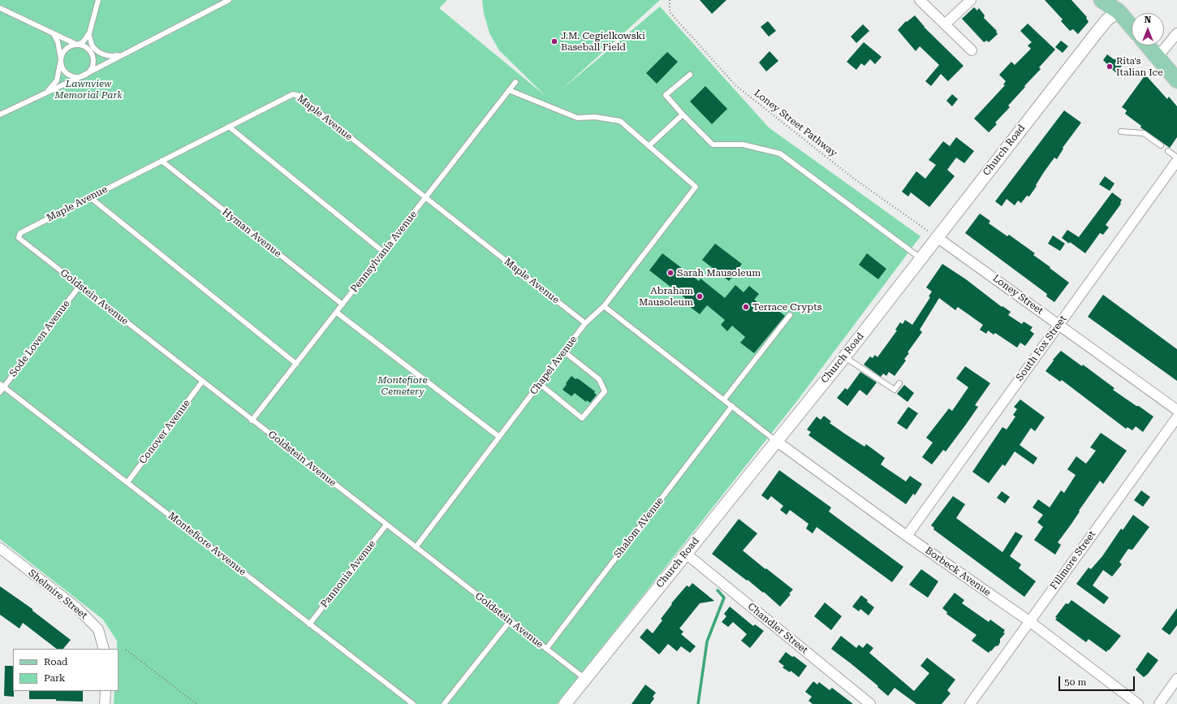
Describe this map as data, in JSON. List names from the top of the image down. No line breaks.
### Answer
{"streets":{"street":["Church Road","Loney Street","South Fox Street","Fillmore Street","Borbeck Avenue","Shelmire Street","Chandler Street"],"lane":["Maple Avenue","Hyman Avenue","Pennsylvania Avenue","Goldstein Avenue","Sode Loven Avenue","Chapel Avenue","Conover Avenue","Shalom AVenue","Montefiore Avvenue","Pannonia Avenue"],"path":["Loney Street Pathway"]},"crossings":[["Maple Avenue","Hyman Avenue"],["Maple Avenue","Pennsylvania Avenue"],["Maple Avenue","Goldstein Avenue"],["Maple Avenue","Chapel Avenue"],["Loney Street Pathway","Church Road"],["Loney Street Pathway","Loney Street"],["Church Road","Loney Street"],["Church Road","Goldstein Avenue"],["Church Road","Borbeck Avenue"],["Church Road","Chandler Street"],["Hyman Avenue","Pennsylvania Avenue"],["Pennsylvania Avenue","Goldstein Avenue"],["Loney Street","South Fox Street"],["Goldstein Avenue","Sode Loven Avenue"],["Goldstein Avenue","Chapel Avenue"],["Goldstein Avenue","Conover Avenue"],["Goldstein Avenue","Shalom AVenue"],["Goldstein Avenue","Pannonia Avenue"],["Sode Loven Avenue","Montefiore Avvenue"],["South Fox Street","Borbeck Avenue"],["Conover Avenue","Montefiore Avvenue"],["Montefiore Avvenue","Pannonia Avenue"],["Fillmore Street","Borbeck Avenue"]],"parks":["Lawnview Memorial Park","Montefiore Cemetery"],"places":["J.M. Cegielkowski Baseball Field","Rita's Italian Ice","Sarah Mausoleum","Abraham Mausoleum","Terrace Crypts"],"legend":["Road","Park"],"scale_bar":"50 m","north":"top"}
